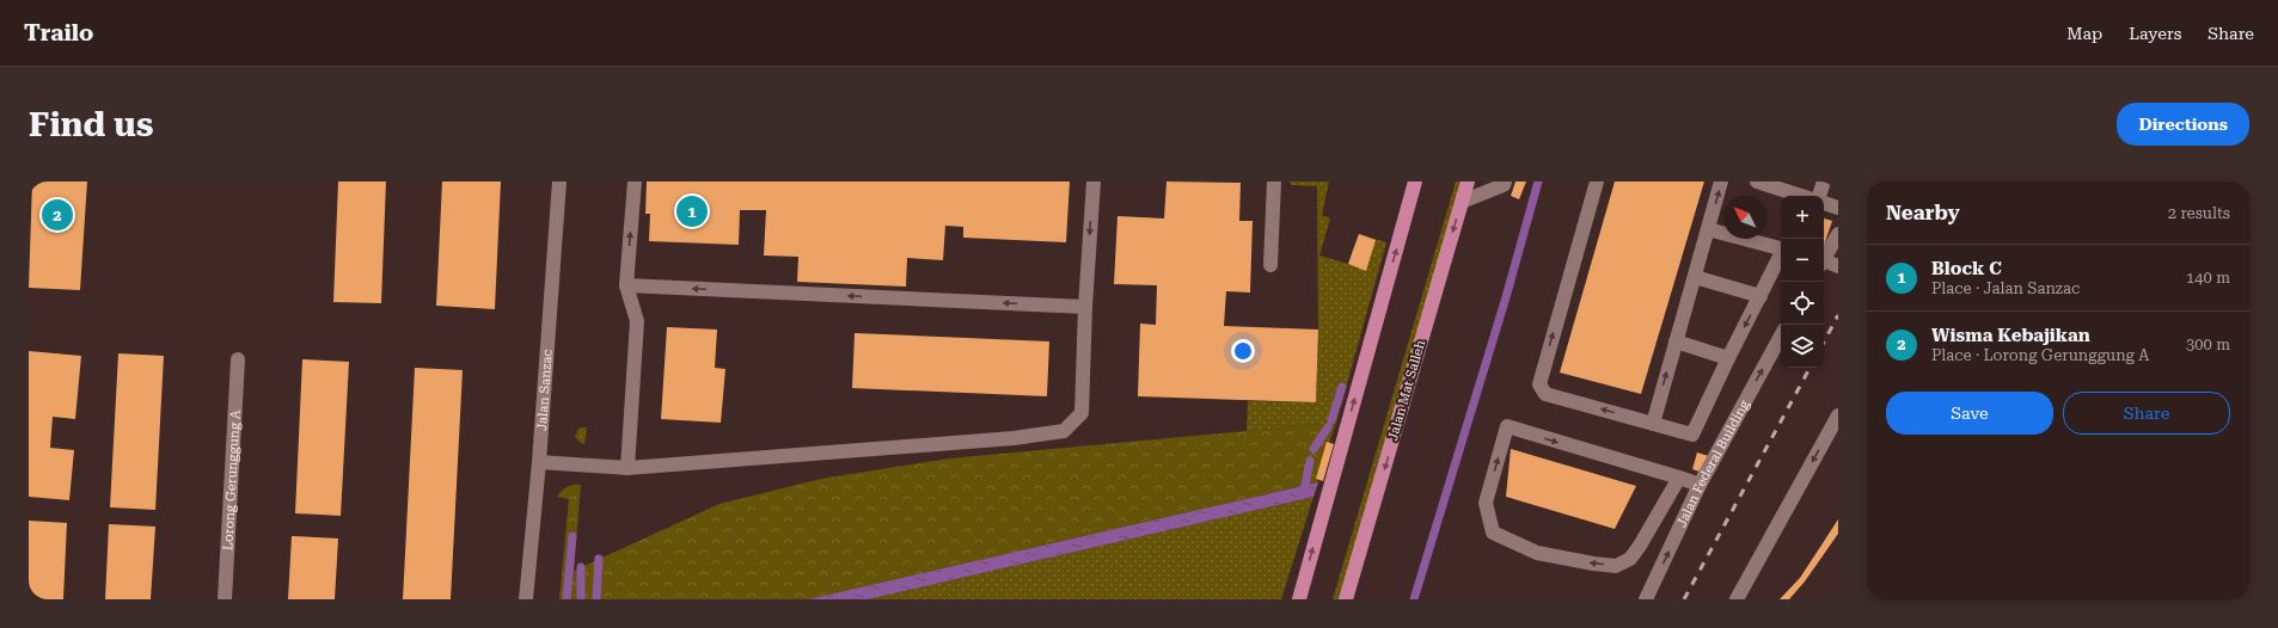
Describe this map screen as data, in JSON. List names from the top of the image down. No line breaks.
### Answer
{"streets":{"main road":["Jalan Mat Salleh"],"street":["Jalan Sanzac","Jalan Federal Building","Lorong Gerunggung A"]},"north":"top left","page":{"header":"Trailo","nav":["Map","Layers","Share"],"buttons":["Directions",["Save","Share"]],"title":"Find us","heading":["Nearby","2 results"],"pins":["1","2"],"map_buttons":["+","−"],"list":[{"mark":"1","name":"Block C","note":"Place · Jalan Sanzac","value":"140 m"},{"mark":"2","name":"Wisma Kebajikan","note":"Place · Lorong Gerunggung A","value":"300 m"}]}}
